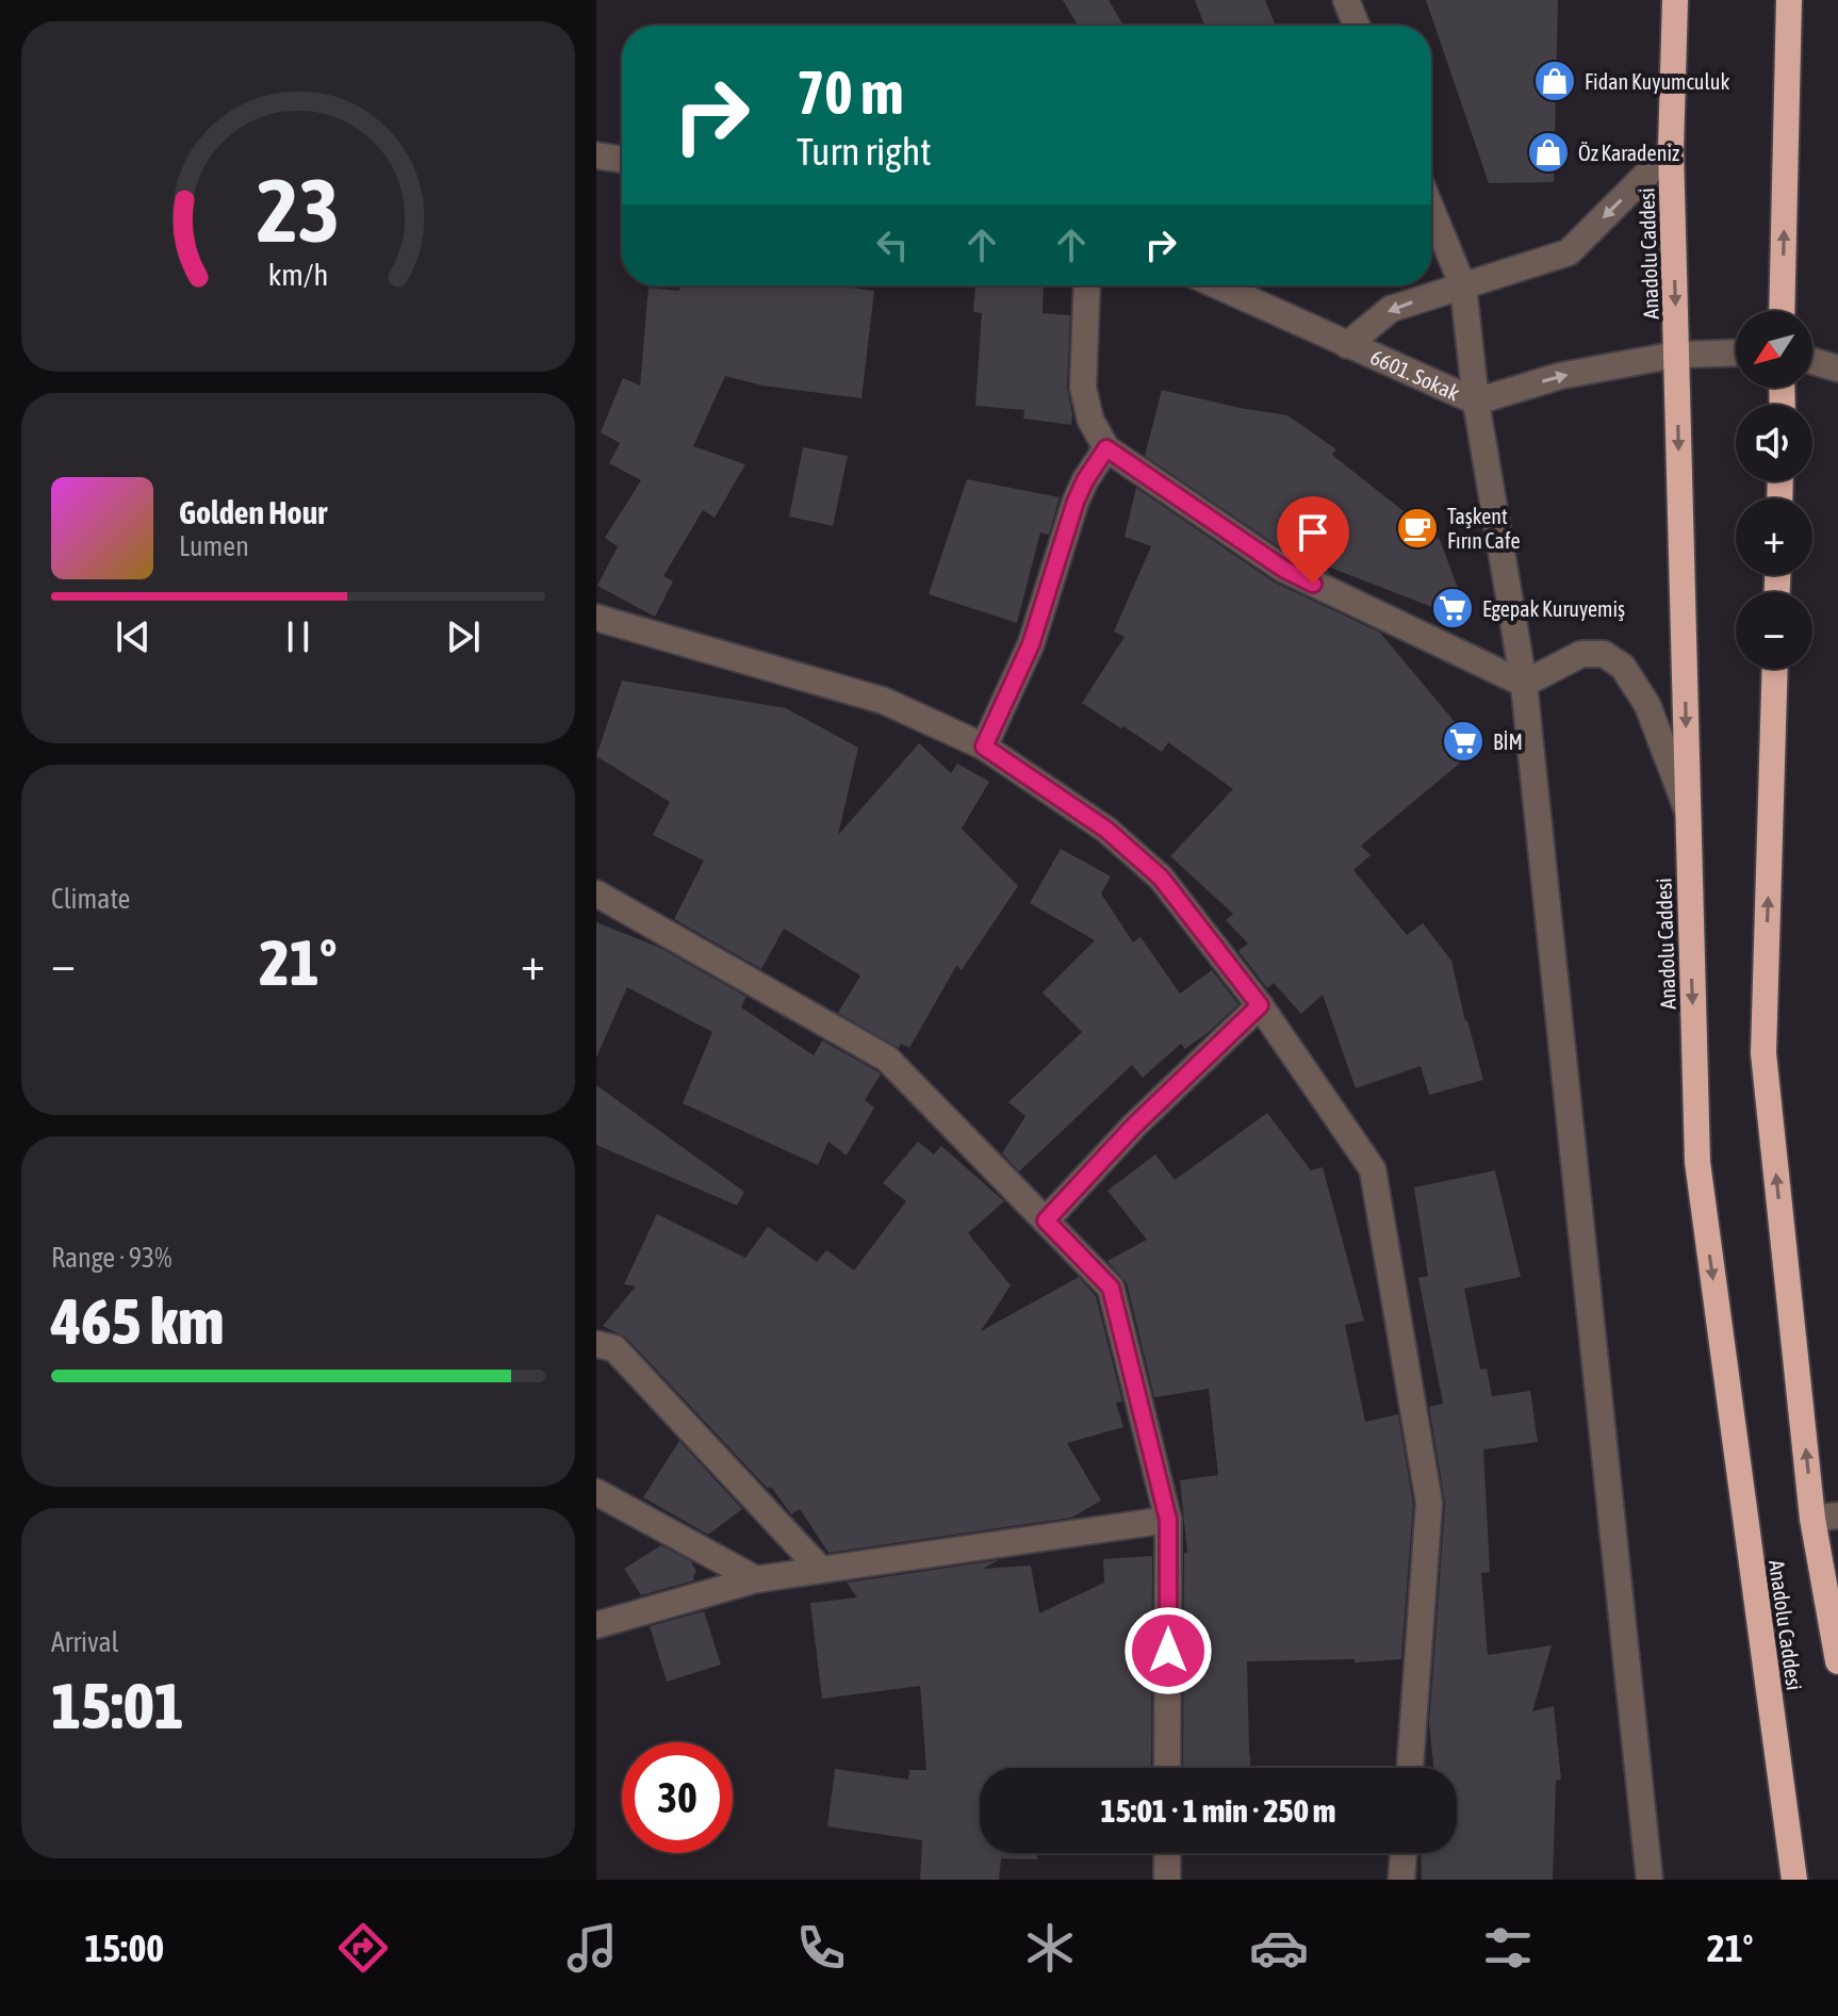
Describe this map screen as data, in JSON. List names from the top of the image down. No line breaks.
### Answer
{"streets":{"highway":["Anadolu Caddesi"],"street":["6601. Sokak"]},"crossings":[["Anadolu Caddesi","6601. Sokak"]],"places":{"shop":["Fidan Kuyumculuk","Öz Karadeniz"],"cafe":["Taşkent Fırın Cafe"],"supermarket":["Egepak Kuruyemiş","BİM"]},"north":"bottom left","page":{"turn":["70 m","Turn right"],"map_buttons":["+","−"],"song":["Golden Hour","Lumen"],"tile":["Climate",["Range · 93%","465 km"],["Arrival","15:01"]],"heat":["−","21°","+"],"limit":"30","trip":"15:01 · 1 min · 250 m","tabs":["15:00","21°"],"gauge":["23","km/h"]}}
